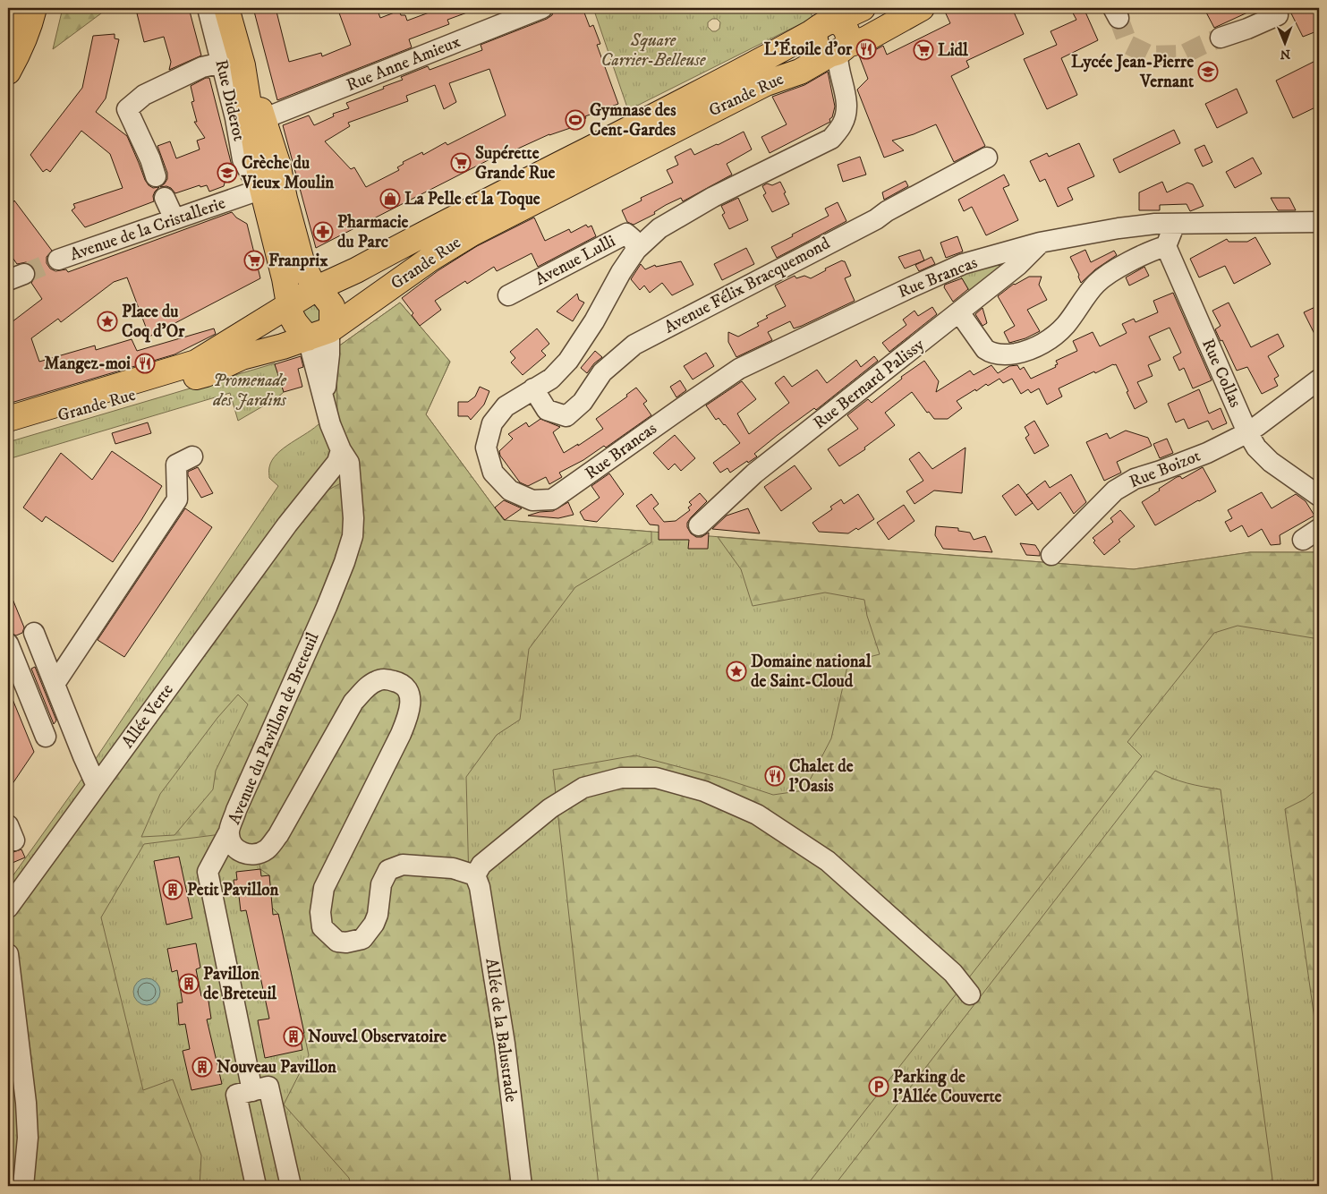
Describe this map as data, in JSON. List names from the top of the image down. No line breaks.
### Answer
{"streets":{"main road":["Grande Rue"],"street":["Rue Anne Amieux","Rue Diderot","Avenue de la Cristallerie","Avenue Lulli","Rue Brancas","Avenue Félix Bracquemond","Rue Collas","Rue Bernard Palissy","Rue Boizot","Allée Verte","Avenue du Pavillon de Breteuil","Allée de la Balustrade"]},"crossings":[["Grande Rue","Rue Brancas"],["Avenue Lulli","Rue Brancas"],["Rue Brancas","Avenue Félix Bracquemond"],["Rue Brancas","Rue Bernard Palissy"],["Rue Collas","Rue Boizot"],["Allée Verte","Avenue du Pavillon de Breteuil"],["Avenue du Pavillon de Breteuil","Allée de la Balustrade"]],"parks":["Square Carrier-Belleuse","Promenade des Jardins"],"places":{"restaurant":["L'Étoile d'or","Mangez-moi","Chalet de l'Oasis"],"supermarket":["Lidl","Supérette Grande Rue","Franprix"],"school or university":["Lycée Jean-Pierre Vernant","Crèche du Vieux Moulin"],"sports":["Gymnase des Cent-Gardes"],"shop":["La Pelle et la Toque"],"pharmacy":["Pharmacie du Parc"],"place":["Place du Coq d'Or","Domaine national de Saint-Cloud"],"building":["Petit Pavillon","Pavillon de Breteuil","Nouvel Observatoire","Nouveau Pavillon"],"parking":["Parking de l'Allée Couverte"]},"north":"bottom"}
